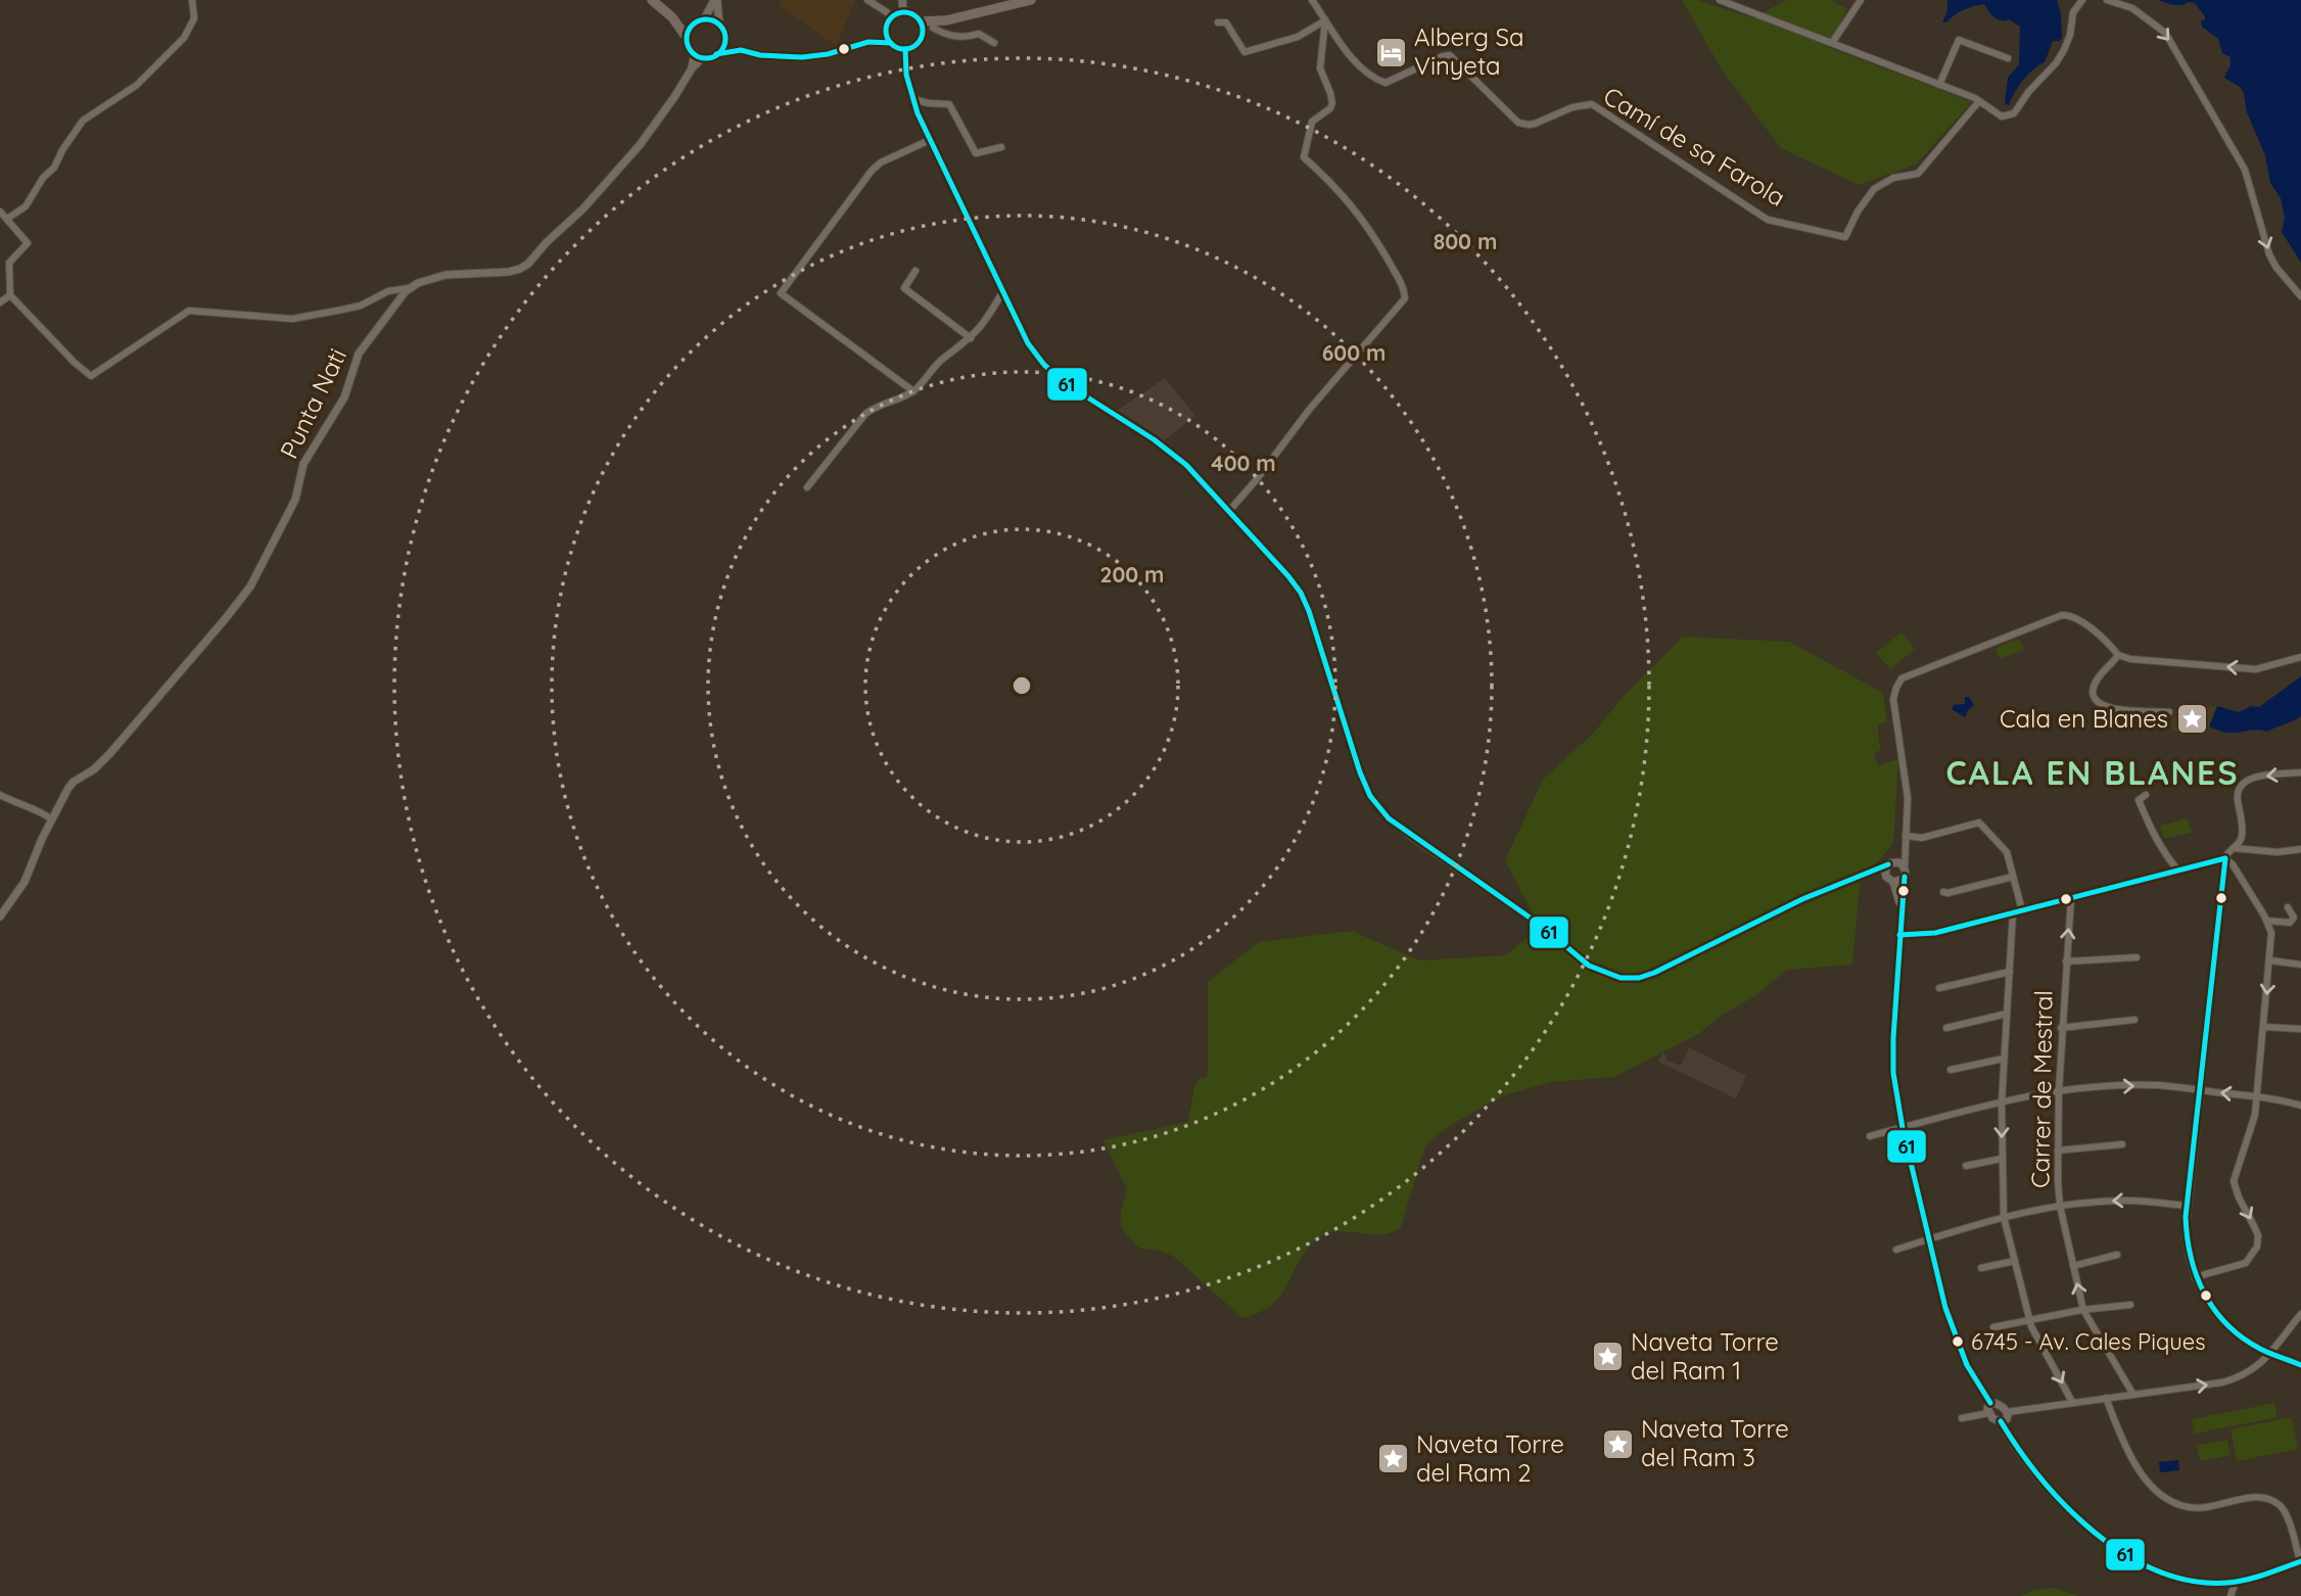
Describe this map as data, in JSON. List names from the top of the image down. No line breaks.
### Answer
{"streets":{"street":["Camí de sa Farola","Punta Nati","Carrer de Mestral"]},"districts":["CALA EN BLANES"],"places":{"hotel":["Alberg Sa Vinyeta"],"place":["Cala en Blanes","Naveta Torre del Ram 1","Naveta Torre del Ram 3","Naveta Torre del Ram 2"],"other":["6745 - Av. Cales Piques"]},"lines":["transit line 61"],"rings":["800 m","600 m","400 m","200 m"]}
